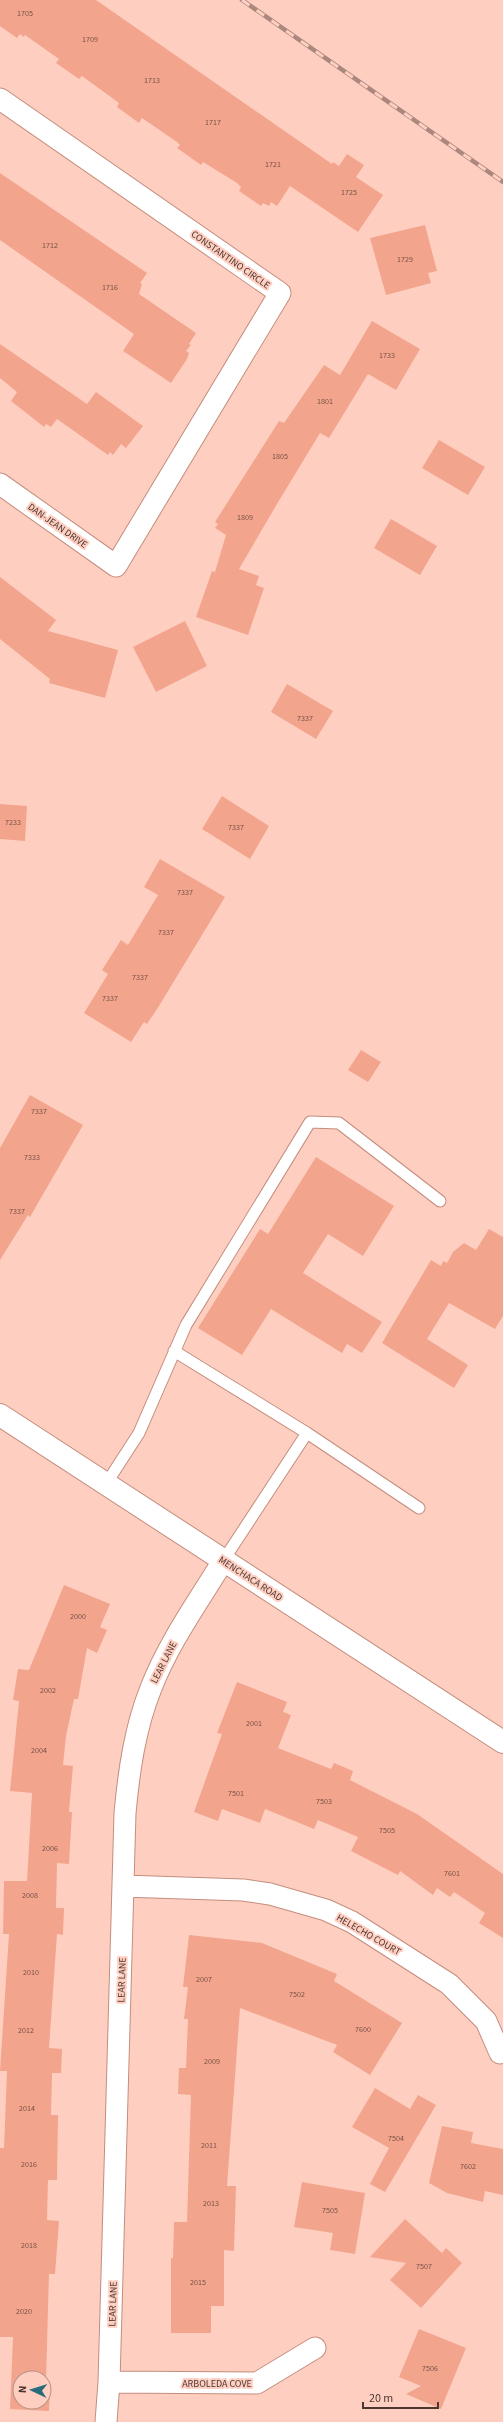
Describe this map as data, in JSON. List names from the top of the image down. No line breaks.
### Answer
{"streets":{"main road":["MENCHACA ROAD"],"street":["CONSTANTINO CIRCLE","DAN-JEAN DRIVE","LEAR LANE","HELECHO COURT","ARBOLEDA COVE"]},"crossings":[["CONSTANTINO CIRCLE","DAN-JEAN DRIVE"],["MENCHACA ROAD","LEAR LANE"],["LEAR LANE","HELECHO COURT"],["LEAR LANE","ARBOLEDA COVE"]],"house_numbers":["1705","1709","1713","1717","1721","1725","1712","1729","1716","1733","1801","1805","1809","7337","7233","7337","7337","7337","7337","7337","7337","7333","7337","2000","2002","2001","2004","7501","7503","7505","2006","7601","2008","2010","2007","7502","7600","2012","2009","2014","7504","2011","2016","7602","2013","7505","2018","7507","2015","2020","7506"],"scale_bar":"20 m","north":"left"}
